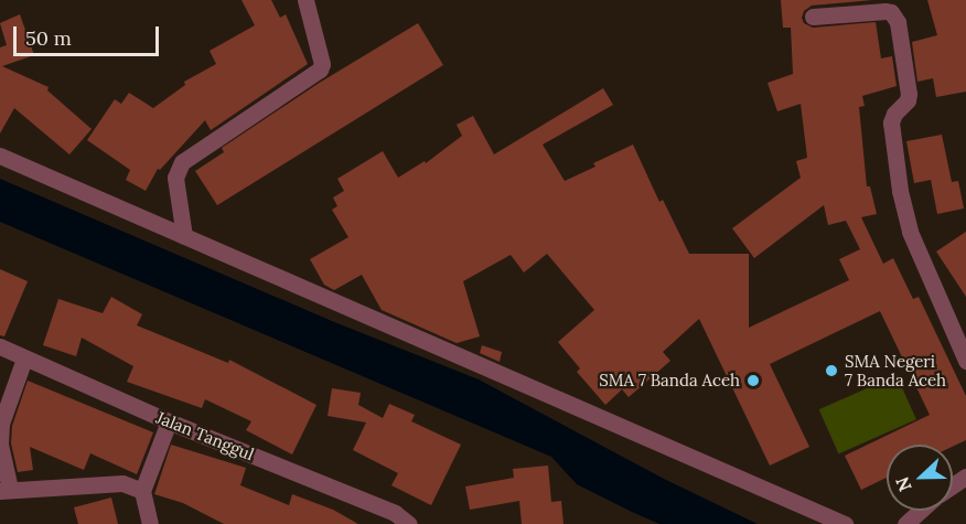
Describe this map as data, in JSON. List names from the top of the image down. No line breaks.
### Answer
{"streets":{"street":["Jalan Tanggul"]},"places":["SMA Negeri 7 Banda Aceh","SMA 7 Banda Aceh"],"scale_bar":"50 m","north":"left"}
